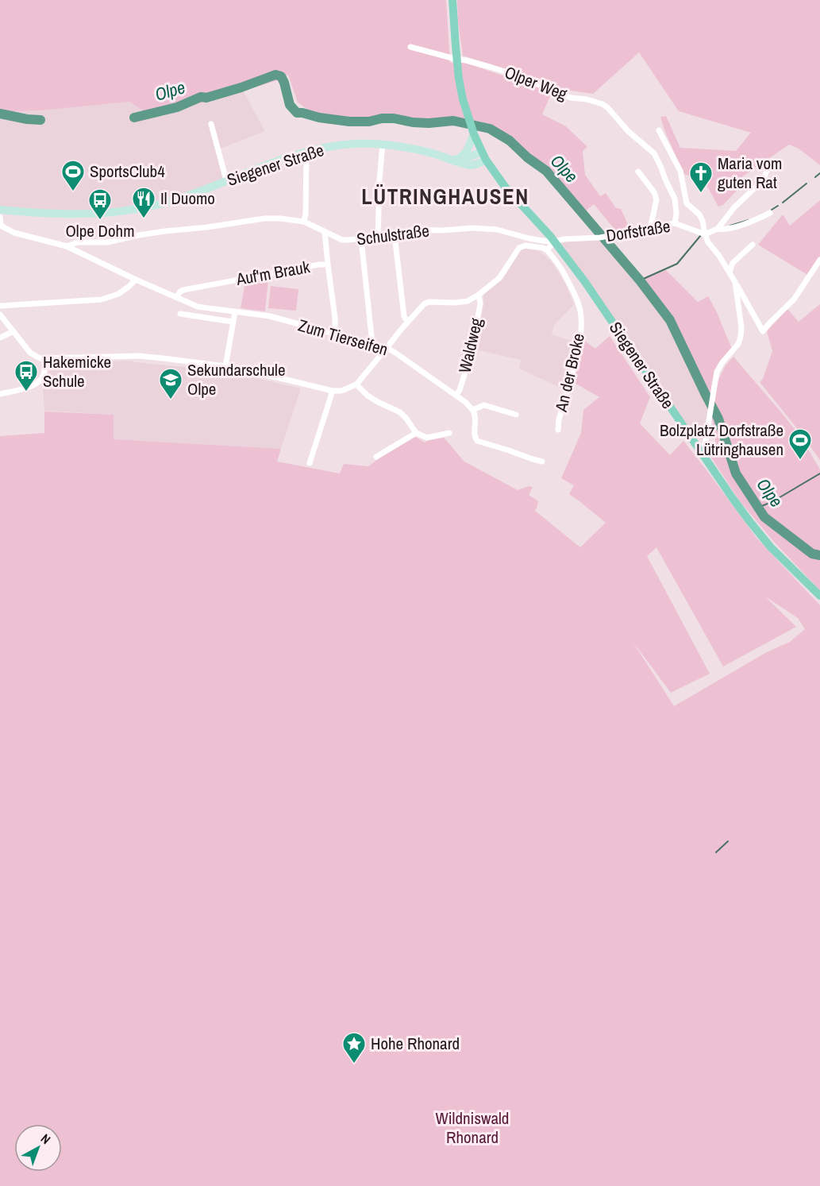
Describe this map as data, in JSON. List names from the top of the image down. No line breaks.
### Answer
{"streets":{"main road":["Siegener Straße"],"street":["Olper Weg","Dorfstraße","Schulstraße","Auf'm Brauk","Zum Tierseifen","Waldweg","An der Broke"]},"crossings":[["Olper Weg","Dorfstraße"],["Siegener Straße","Dorfstraße"],["Siegener Straße","Schulstraße"],["Dorfstraße","Schulstraße"],["Schulstraße","Auf'm Brauk"],["Schulstraße","Zum Tierseifen"],["Auf'm Brauk","Zum Tierseifen"],["Zum Tierseifen","Waldweg"]],"districts":["LÜTRINGHAUSEN"],"water":["Olpe"],"parks":["Wildniswald Rhonard"],"places":{"sports":["SportsClub4","Bolzplatz Dorfstraße Lütringhausen"],"church":["Maria vom guten Rat"],"restaurant":["Il Duomo"],"bus stop":["Olpe Dohm","Hakemicke Schule"],"school or university":["Sekundarschule Olpe"],"place":["Hohe Rhonard"]},"north":"top right"}
